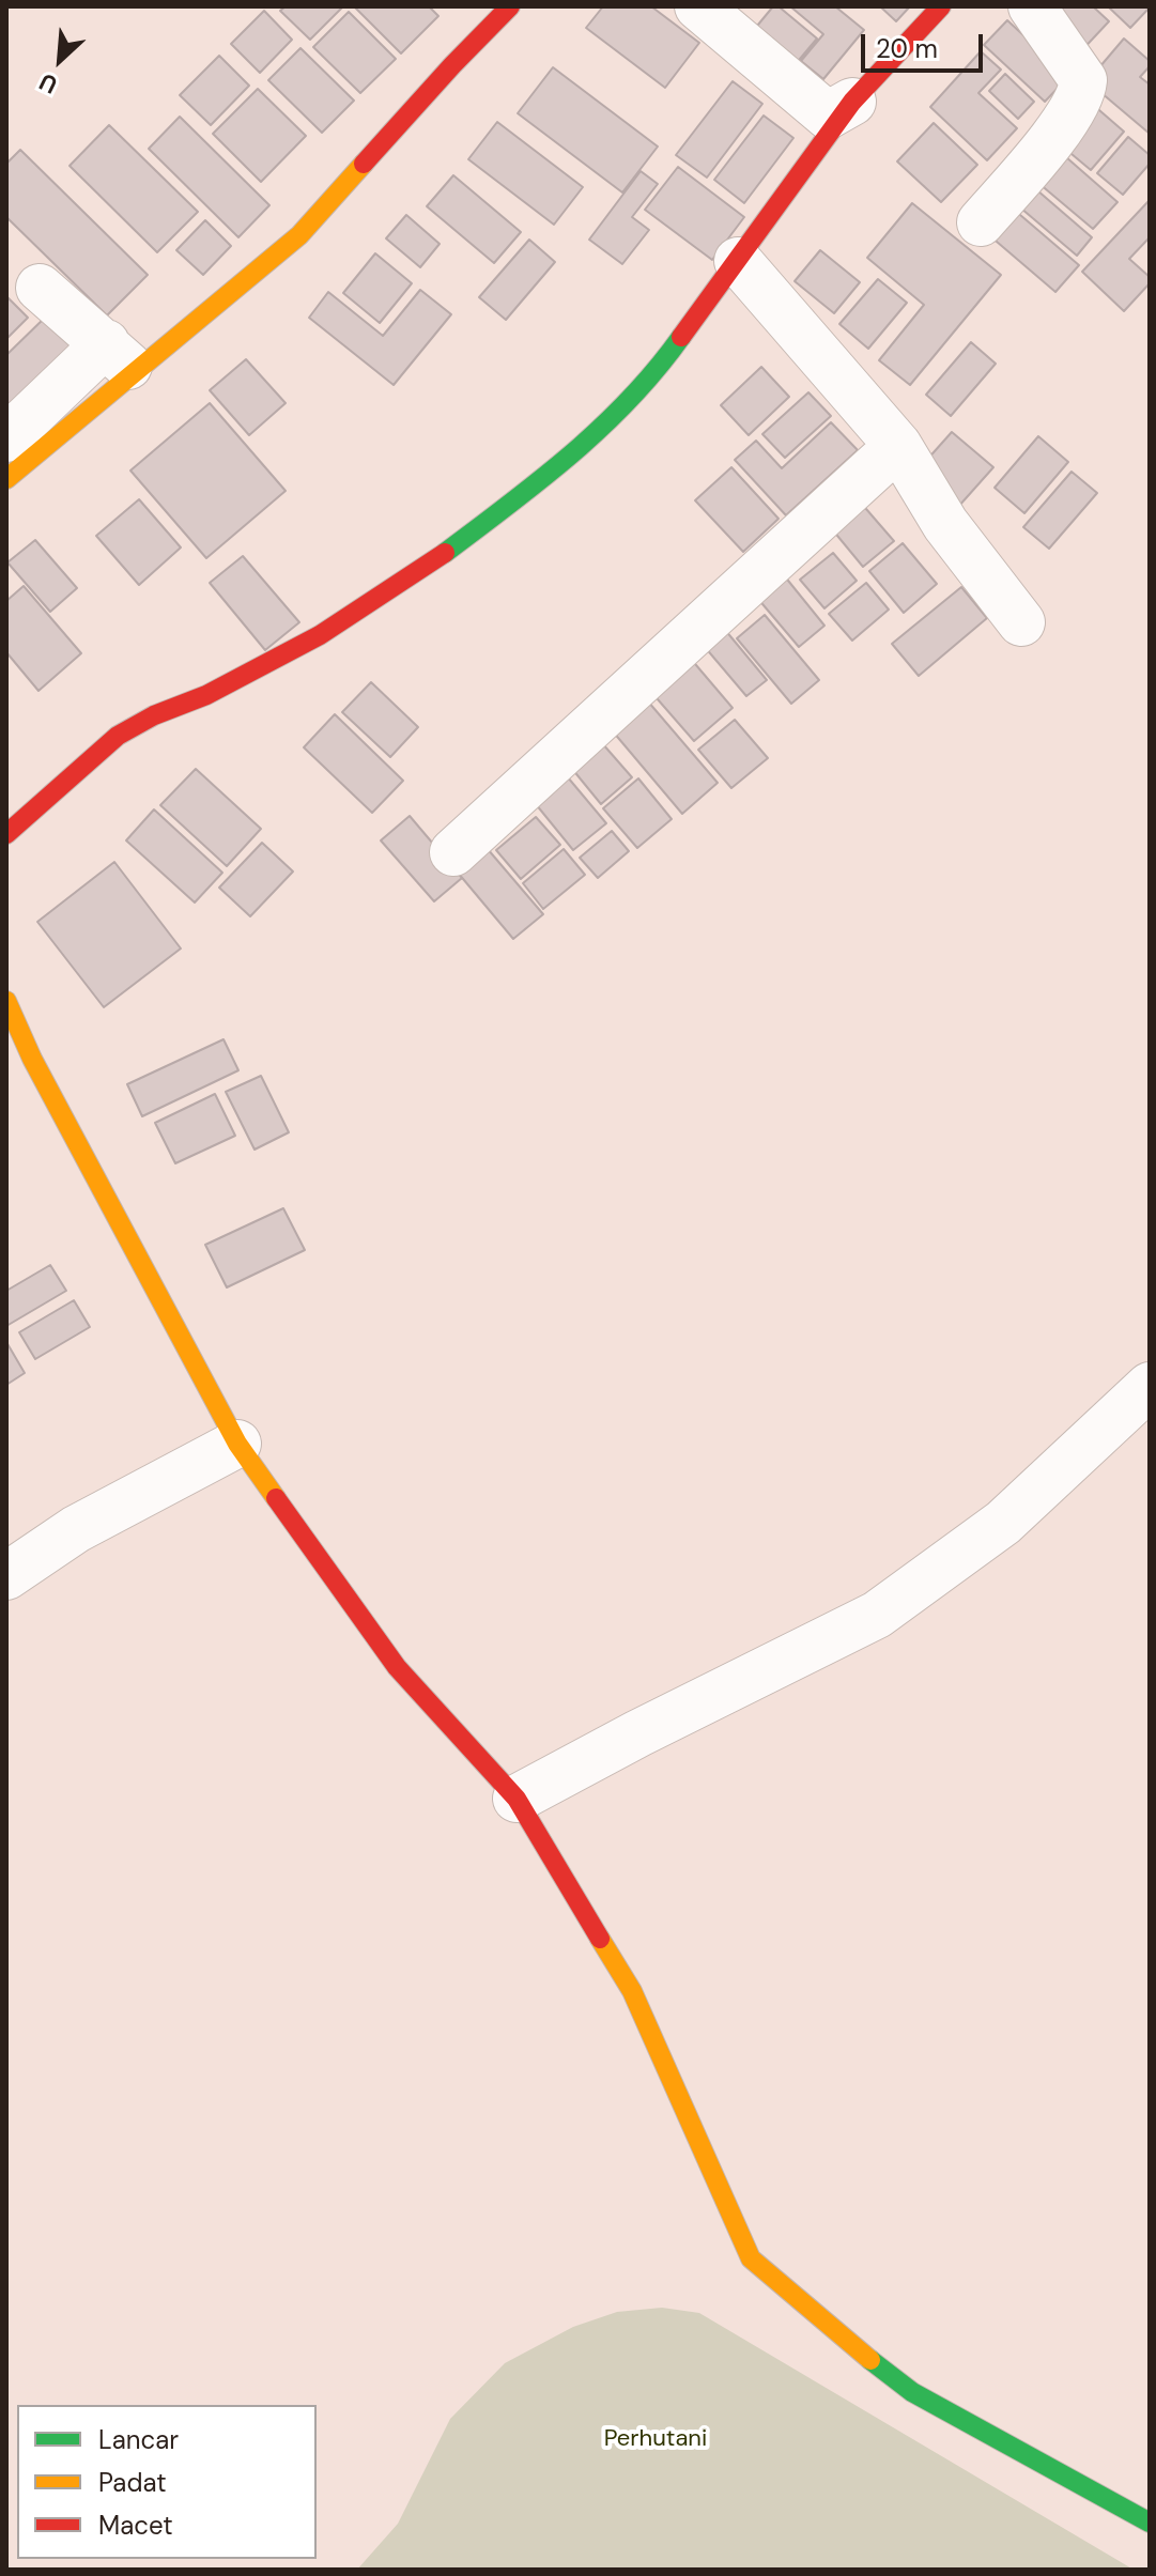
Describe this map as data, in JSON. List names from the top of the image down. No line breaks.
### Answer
{"parks":["Perhutani"],"legend":["Lancar","Padat","Macet"],"scale_bar":"20 m","north":"bottom left"}
